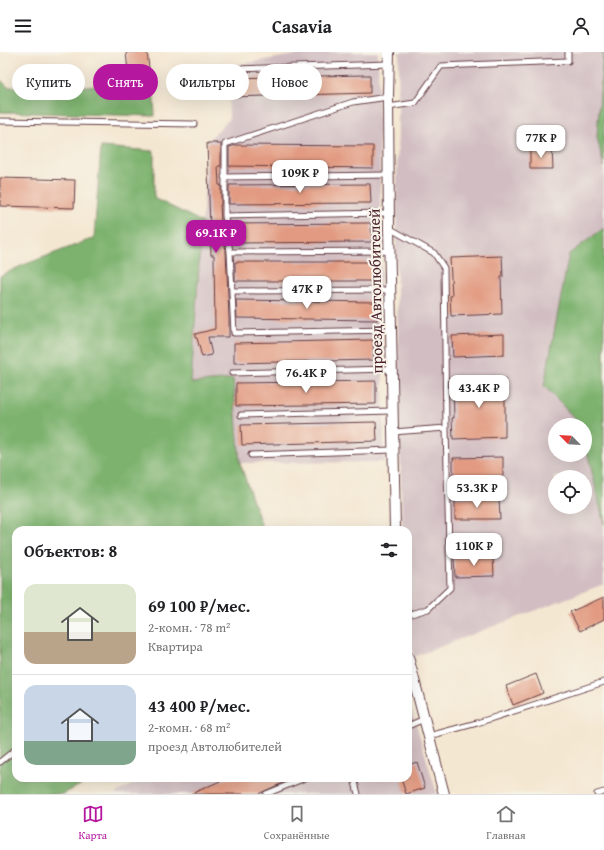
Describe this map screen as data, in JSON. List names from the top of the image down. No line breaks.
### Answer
{"streets":{"street":["проезд Автолюбителей"]},"north":"top left","page":{"header":"Casavia","chip":["Купить","Снять","Фильтры","Новое"],"price":["77K ₽","109K ₽","69.1K ₽","47K ₽","76.4K ₽","43.4K ₽","53.3K ₽","110K ₽"],"heading":"Объектов: 8","list":[{"name":"69 100 ₽/мес.","note":"2-комн. · 78 m² · Квартира"},{"name":"43 400 ₽/мес.","note":"2-комн. · 68 m² · проезд Автолюбителей"}],"tabs":["Карта","Сохранённые","Главная"]}}
